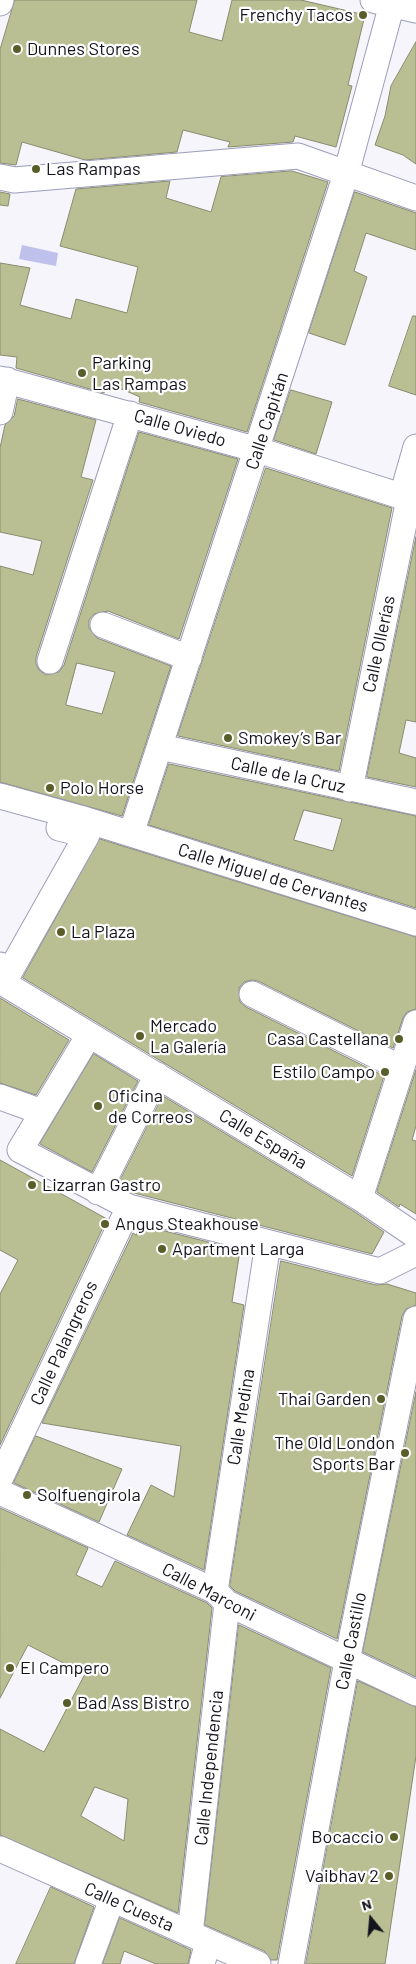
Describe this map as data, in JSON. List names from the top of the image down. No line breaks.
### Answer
{"streets":{"street":["Calle Capitán","Calle Oviedo","Calle Ollerías","Calle de la Cruz","Calle Miguel de Cervantes","Calle España","Calle Palangreros","Calle Medina","Calle Marconi","Calle Castillo","Calle Independencia","Calle Cuesta"]},"crossings":[["Calle Capitán","Calle Oviedo"],["Calle Capitán","Calle de la Cruz"],["Calle Capitán","Calle Miguel de Cervantes"],["Calle Oviedo","Calle Ollerías"],["Calle Ollerías","Calle de la Cruz"],["Calle Medina","Calle Marconi"],["Calle Medina","Calle Independencia"],["Calle Marconi","Calle Castillo"],["Calle Marconi","Calle Independencia"],["Calle Independencia","Calle Cuesta"]],"places":["Frenchy Tacos","Dunnes Stores","Las Rampas","Parking Las Rampas","Smokey’s Bar","Polo Horse","La Plaza","Mercado La Galería","Casa Castellana","Estilo Campo","Oficina de Correos","Lizarran Gastro","Angus Steakhouse","Apartment Larga","Thai Garden","The Old London Sports Bar","Solfuengirola","El Campero","Bad Ass Bistro","Bocaccio","Vaibhav 2"],"north":"top"}
